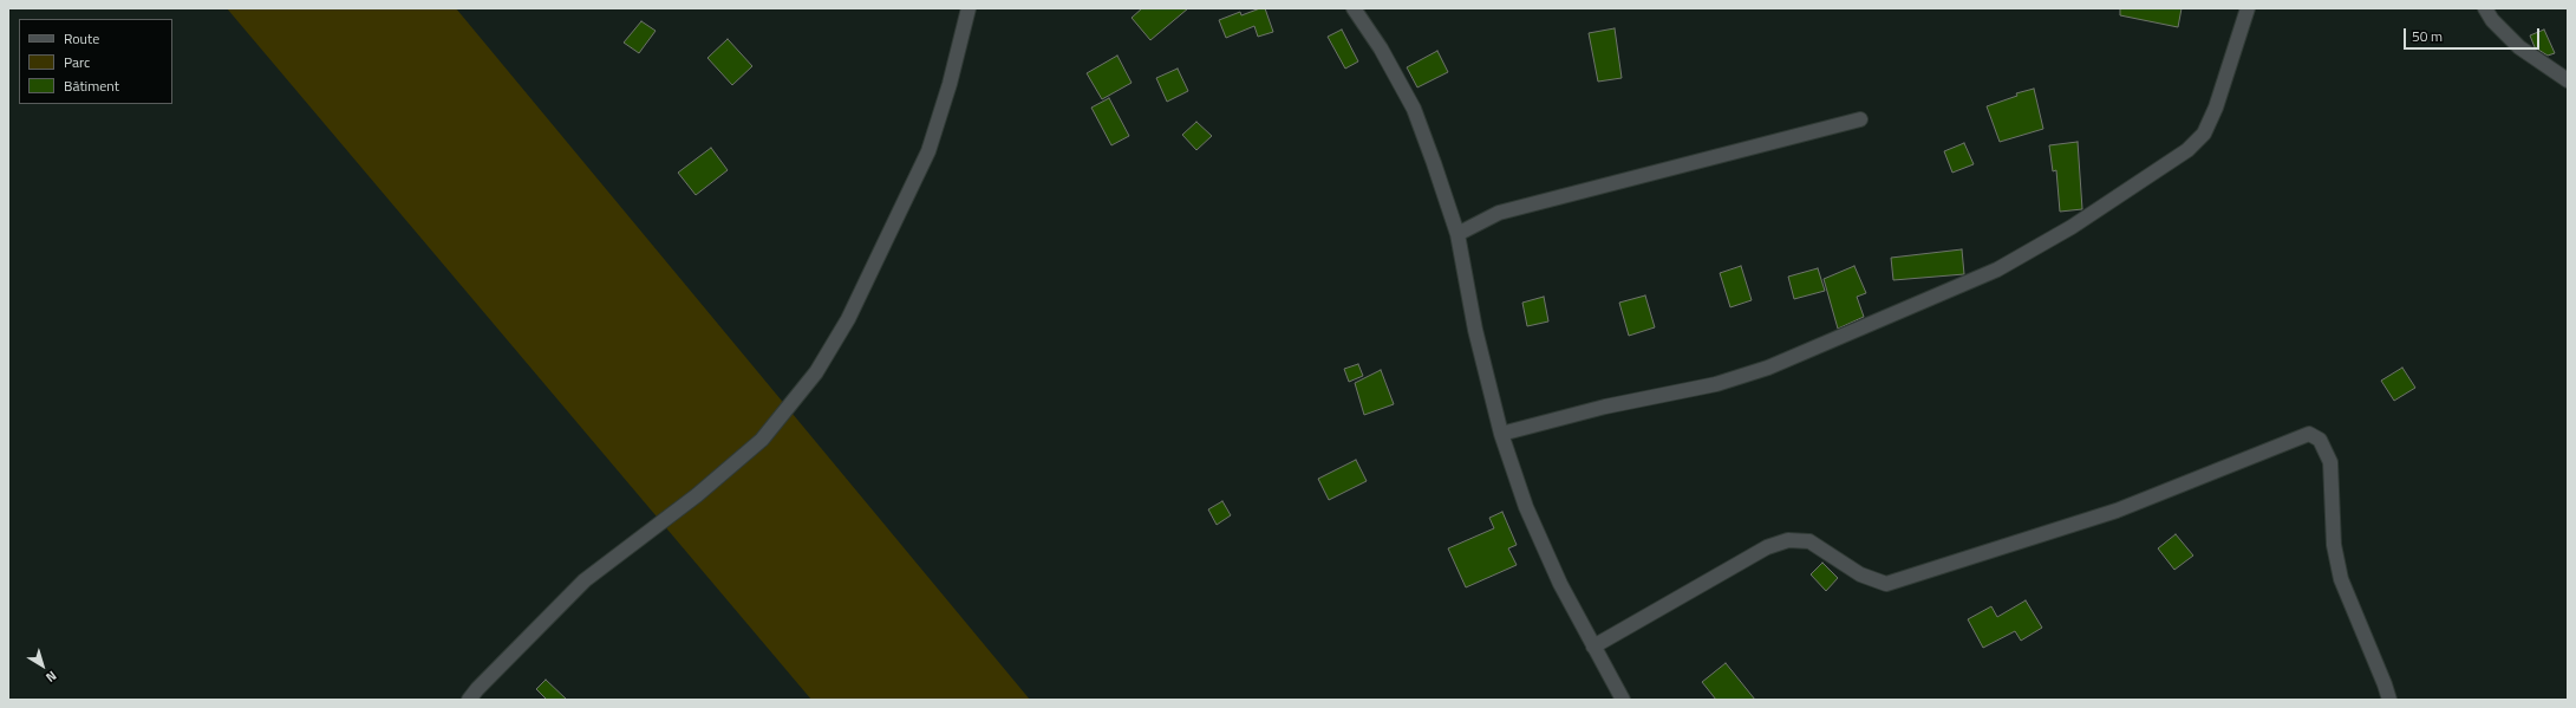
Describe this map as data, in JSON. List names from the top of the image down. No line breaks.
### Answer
{"legend":["Route","Parc","Bâtiment"],"scale_bar":"50 m","north":"bottom right"}
